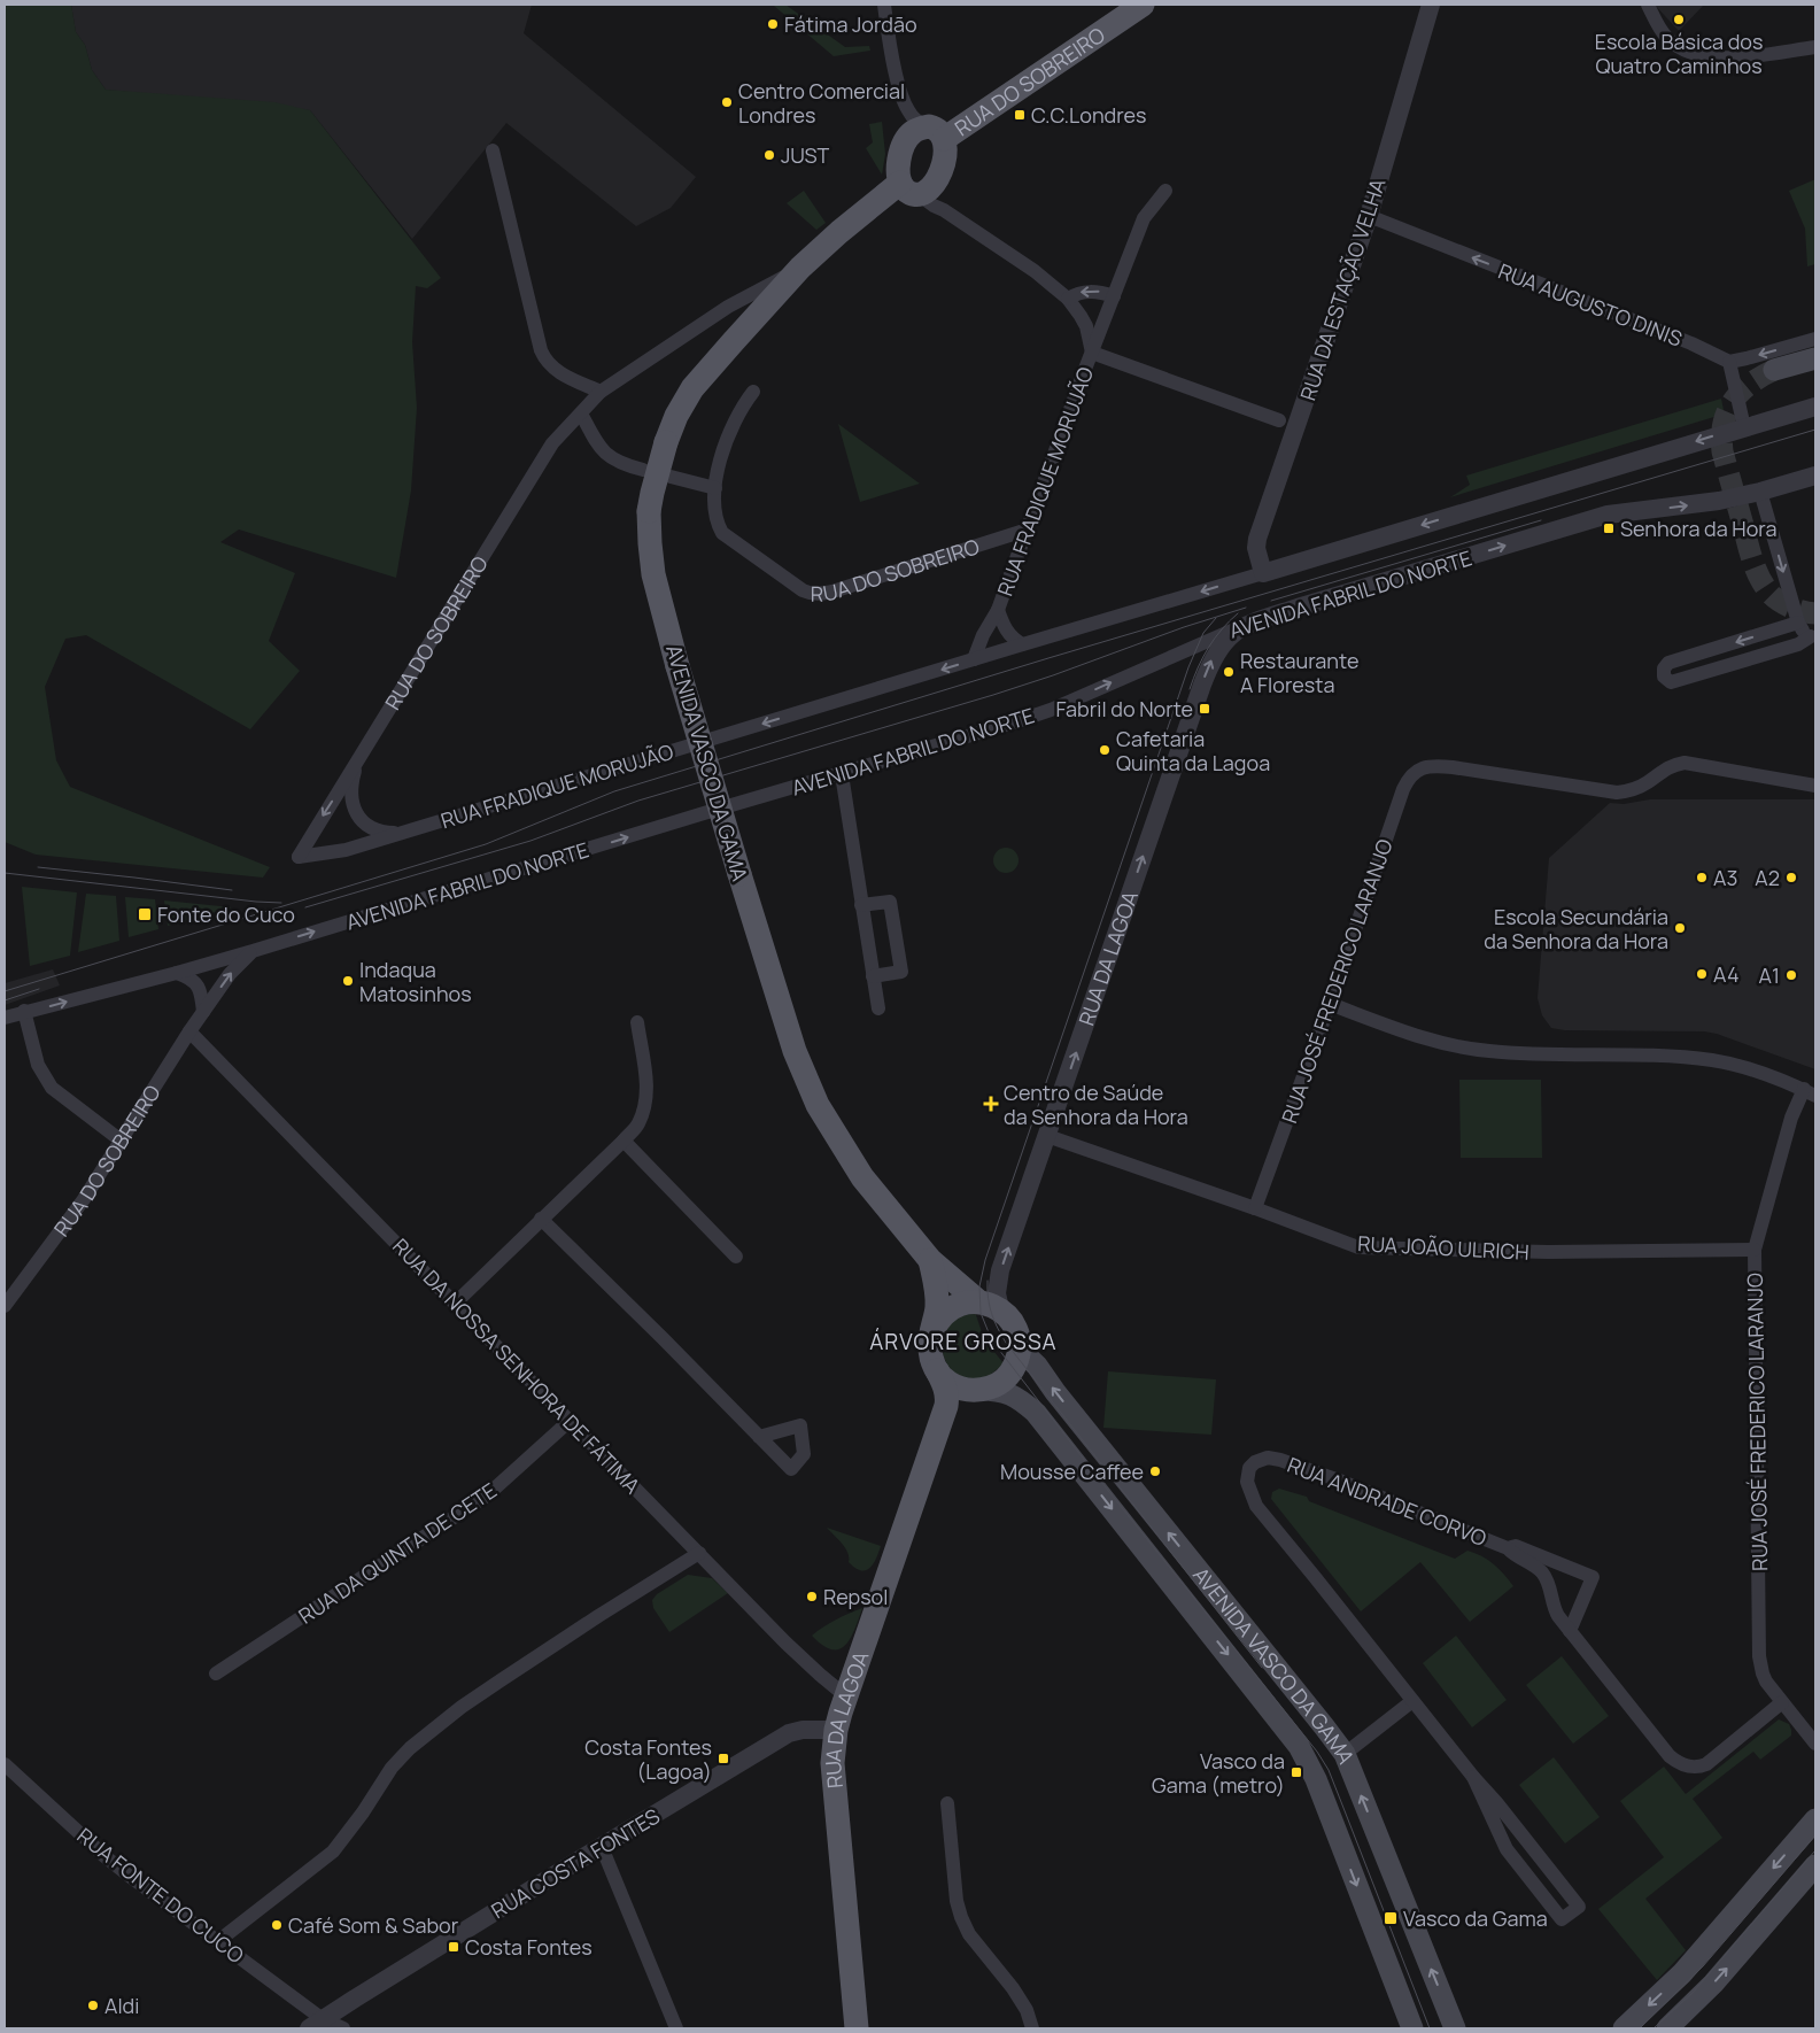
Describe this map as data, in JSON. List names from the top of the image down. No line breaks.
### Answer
{"streets":{"main road":["RUA DO SOBREIRO","AVENIDA VASCO DA GAMA","RUA DA LAGOA"],"street":["RUA DA ESTAÇÃO VELHA","RUA AUGUSTO DINIS","RUA FRADIQUE MORUJÃO","AVENIDA FABRIL DO NORTE","RUA JOSÉ FREDERICO LARANJO","RUA JOÃO ULRICH","RUA DA NOSSA SENHORA DE FÁTIMA","RUA ANDRADE CORVO","RUA DA QUINTA DE CETE","RUA COSTA FONTES","RUA FONTE DO CUCO"]},"crossings":[["RUA DO SOBREIRO","RUA FRADIQUE MORUJÃO"],["RUA DO SOBREIRO","AVENIDA FABRIL DO NORTE"],["RUA DO SOBREIRO","AVENIDA VASCO DA GAMA"],["RUA DO SOBREIRO","RUA DA NOSSA SENHORA DE FÁTIMA"],["RUA DA ESTAÇÃO VELHA","RUA AUGUSTO DINIS"],["AVENIDA FABRIL DO NORTE","RUA DA LAGOA"],["AVENIDA VASCO DA GAMA","RUA DA LAGOA"],["RUA DA LAGOA","RUA JOÃO ULRICH"],["RUA DA LAGOA","RUA DA NOSSA SENHORA DE FÁTIMA"],["RUA DA LAGOA","RUA COSTA FONTES"],["RUA JOSÉ FREDERICO LARANJO","RUA JOÃO ULRICH"],["RUA JOSÉ FREDERICO LARANJO","RUA ANDRADE CORVO"],["RUA DA NOSSA SENHORA DE FÁTIMA","RUA DA QUINTA DE CETE"],["RUA COSTA FONTES","RUA FONTE DO CUCO"]],"one_way":["RUA AUGUSTO DINIS","RUA DA LAGOA"],"districts":["ÁRVORE GROSSA"],"places":{"other":["Escola Básica dos Quatro Caminhos","Fátima Jordão","Centro Comercial Londres","JUST","Restaurante A Floresta","Cafetaria Quinta da Lagoa","A3","A2","Escola Secundária da Senhora da Hora","A4","A1","Indaqua Matosinhos","Mousse Caffee","Repsol","Café Som & Sabor","Aldi"],"transit":["C.C.Londres","Senhora da Hora","Fabril do Norte","Fonte do Cuco","Costa Fontes (Lagoa)","Vasco da Gama (metro)","Vasco da Gama","Costa Fontes"],"health":["Centro de Saúde da Senhora da Hora"]}}
